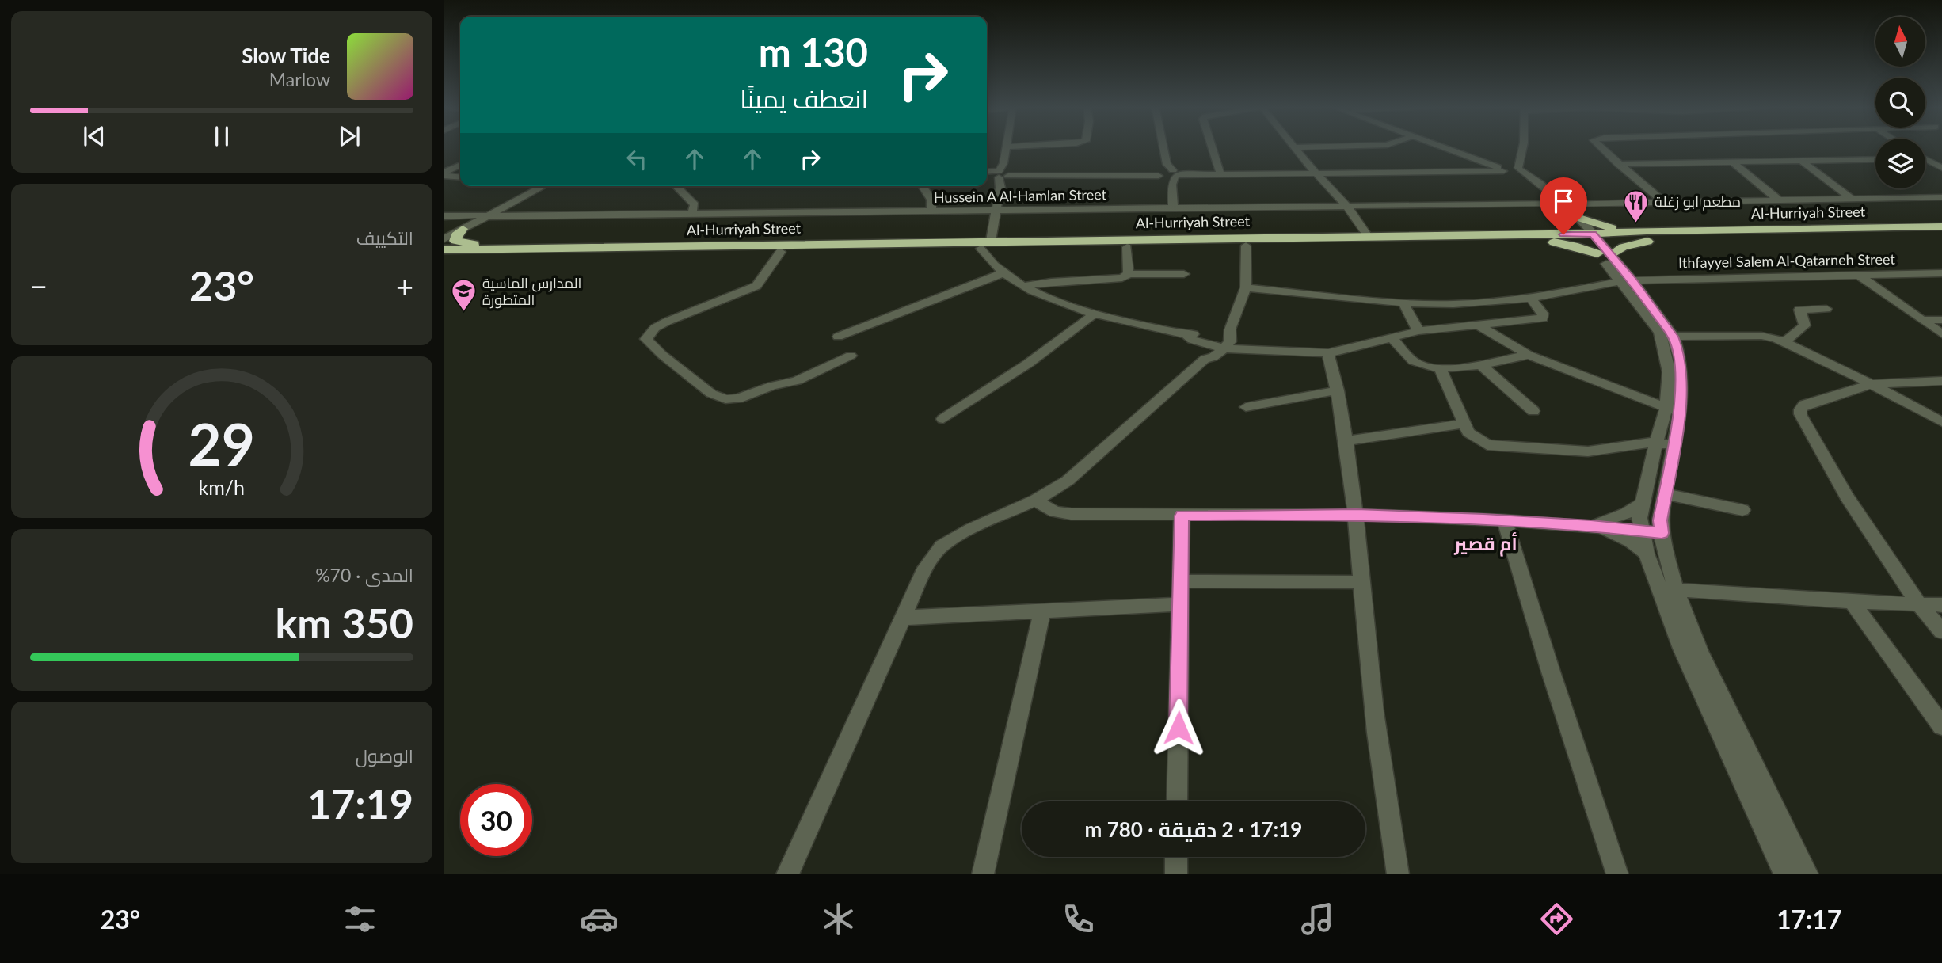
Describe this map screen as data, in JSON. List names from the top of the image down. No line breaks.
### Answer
{"streets":{"highway":["Al-Hurriyah Street"],"street":["Hussein A Al-Hamlan Street","Ithfayyel Salem Al-Qatarneh Street"]},"districts":["أم قصير"],"places":{"restaurant":["مطعم ابو زغلة"],"school or university":["المدارس الماسية المتطورة"]},"north":"top","page":{"turn":["130 m","انعطف يمينًا"],"song":["Slow Tide","Marlow"],"tile":["التكييف",["المدى · 70%","350 km"],["الوصول","17:19"]],"heat":["−","23°","+"],"limit":"30","trip":"17:19 · 2 دقيقة · 780 m","tabs":["17:17","23°"],"gauge":["29","km/h"]}}
